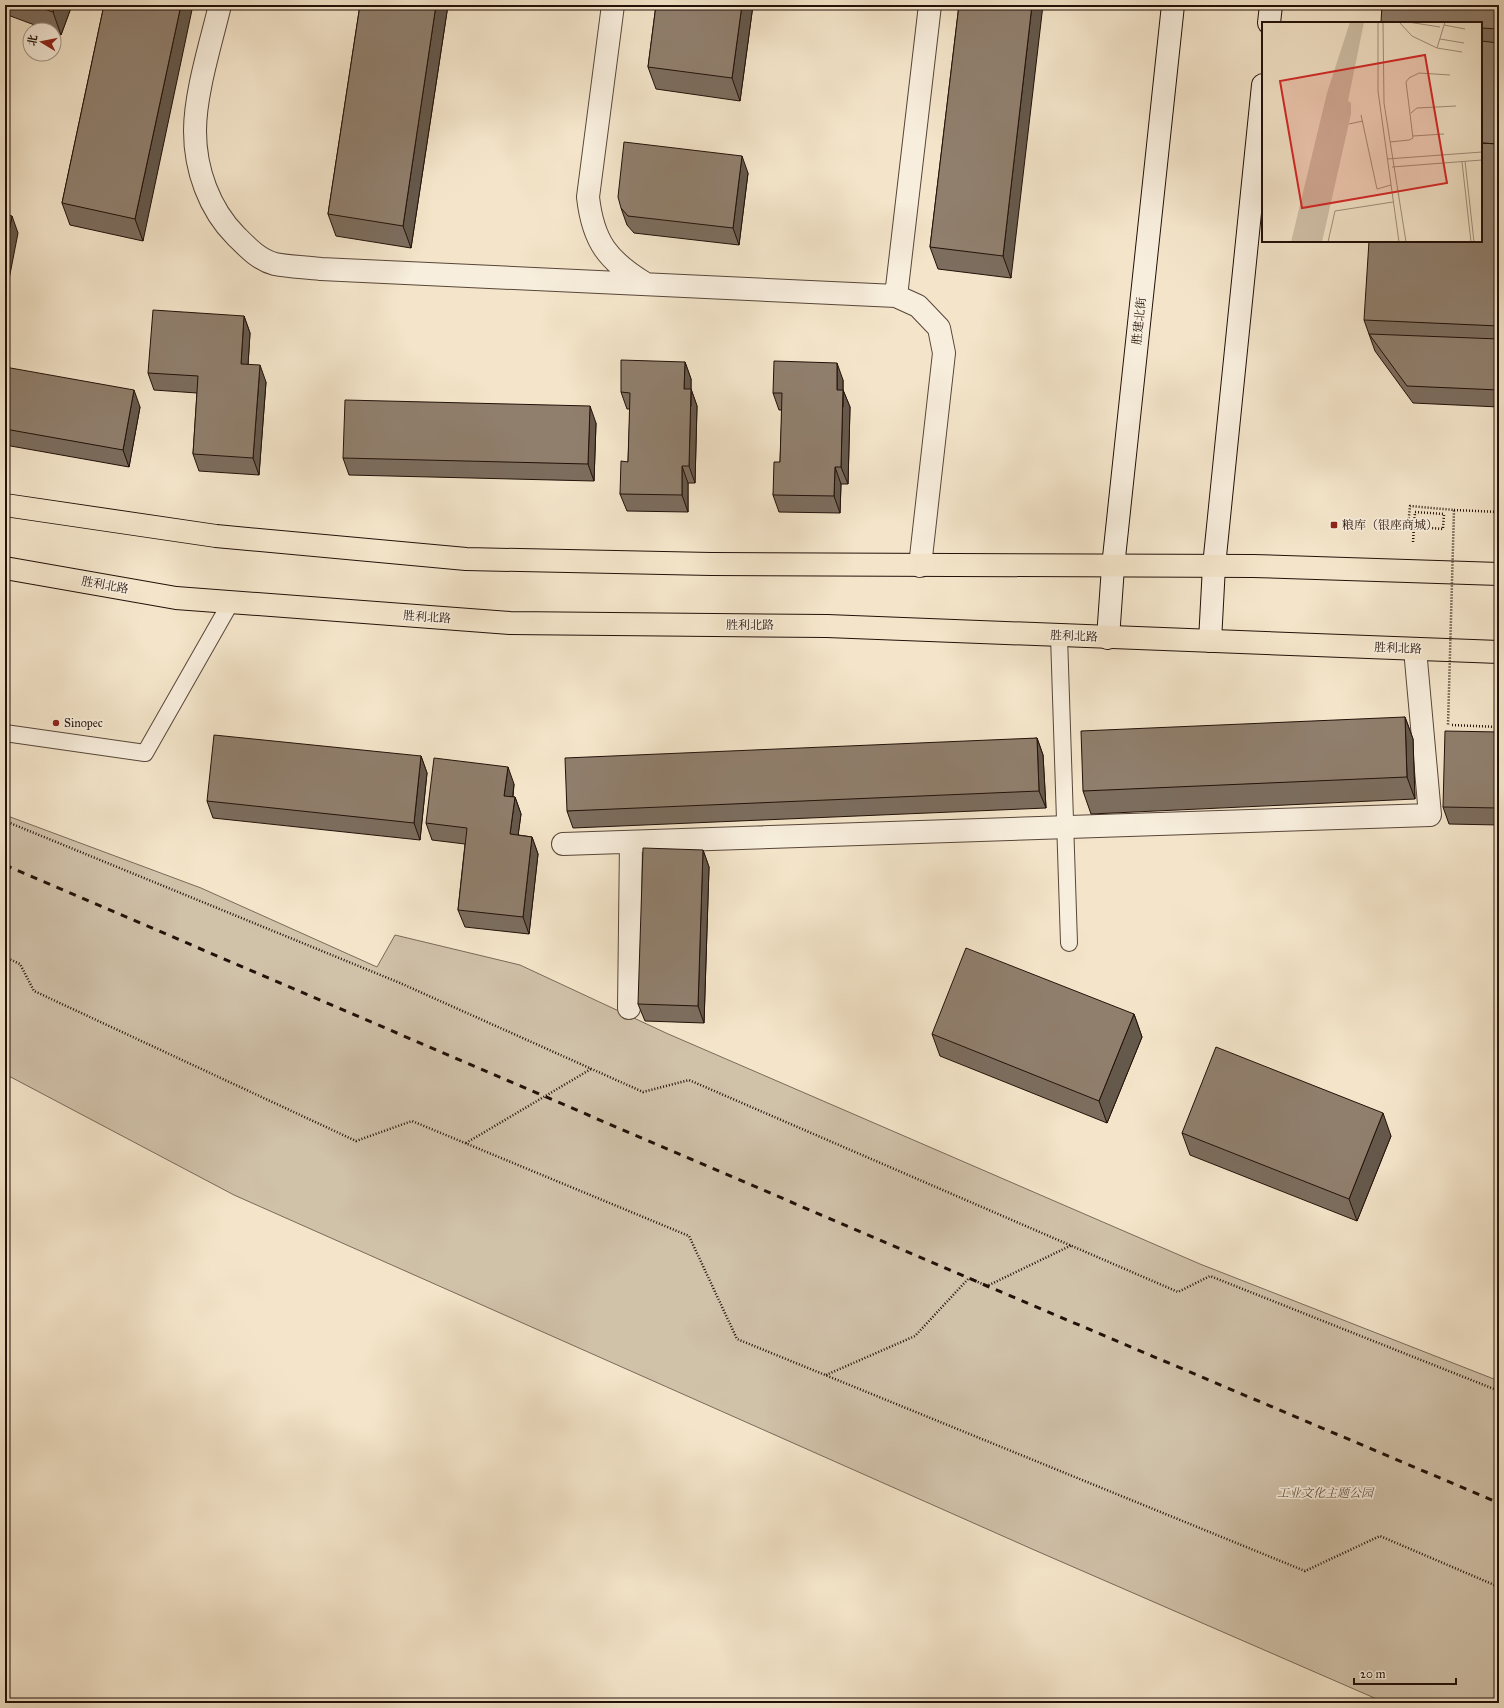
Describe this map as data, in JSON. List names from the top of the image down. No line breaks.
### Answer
{"streets":{"highway":["胜利北路"],"street":["胜建北街"]},"crossings":[["胜建北街","胜利北路"]],"parks":["工业文化主题公园"],"places":{"transit":["粮库（银座商城）"],"other":["Sinopec"]},"scale_bar":"20 m","north":"left"}
